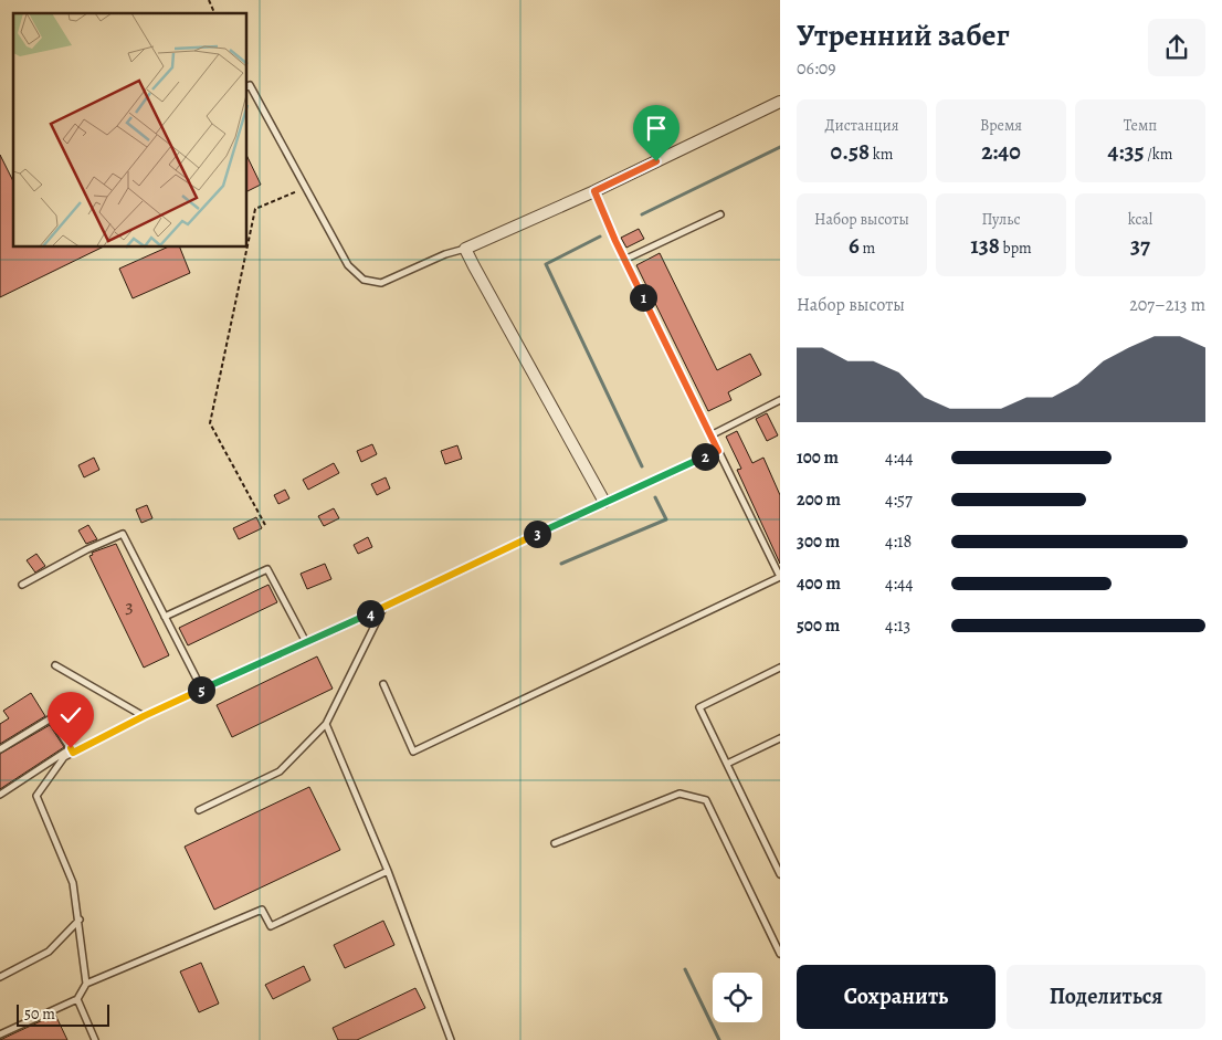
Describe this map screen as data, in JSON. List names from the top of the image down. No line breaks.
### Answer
{"house_numbers":["3"],"scale_bar":"50 m","page":{"heading":["Утренний забег","06:09"],"stats":[["Дистанция","0.58 km"],["Время","2:40"],["Темп","4:35 /km"],["Набор высоты","6 m"],["Пульс","138 bpm"],["kcal","37"]],"chart":["Набор высоты","207–213 m"],"pins":["1","2","3","4","5"],"list":[{"name":"100 m","note":"4:44"},{"name":"200 m","note":"4:57"},{"name":"300 m","note":"4:18"},{"name":"400 m","note":"4:44"},{"name":"500 m","note":"4:13"}],"buttons":["Сохранить","Поделиться"],"scale":"50 m"}}
